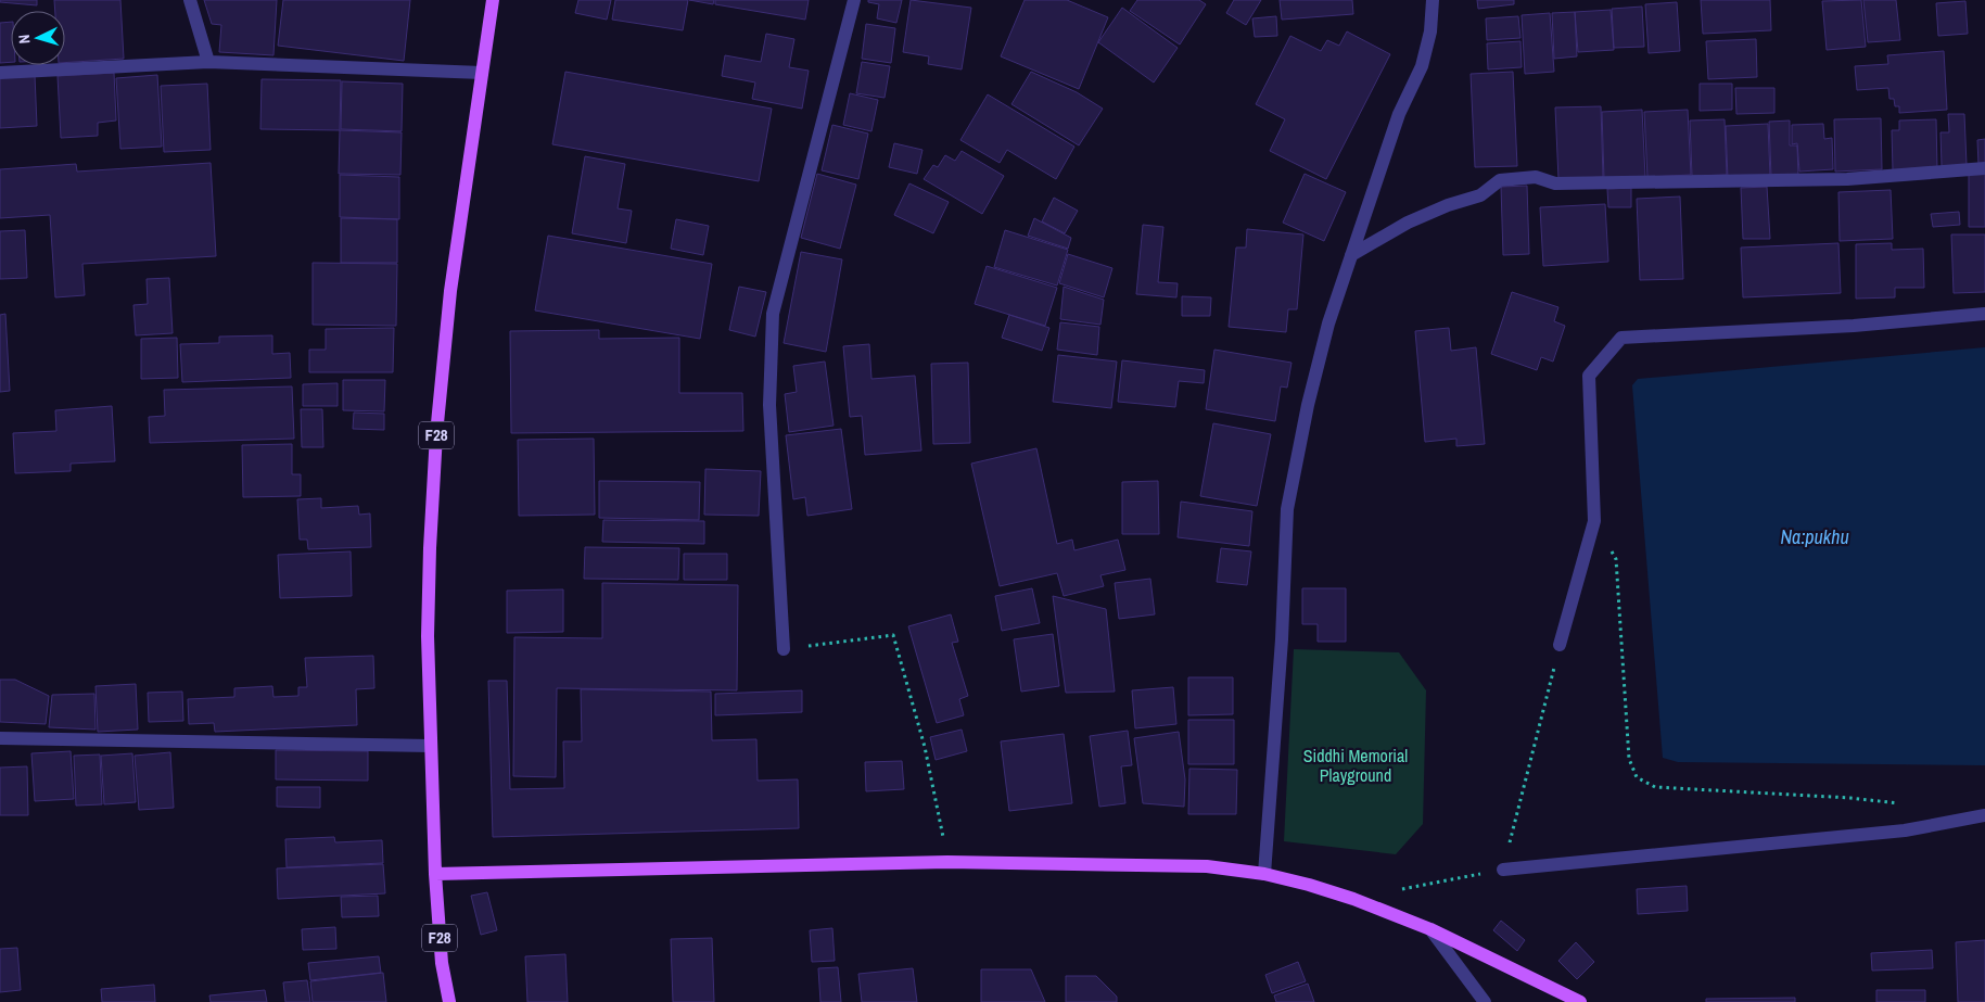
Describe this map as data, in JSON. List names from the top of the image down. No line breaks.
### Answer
{"streets":{"main road":["F28"]},"water":["Na:pukhu"],"parks":["Siddhi Memorial Playground"],"north":"left"}
